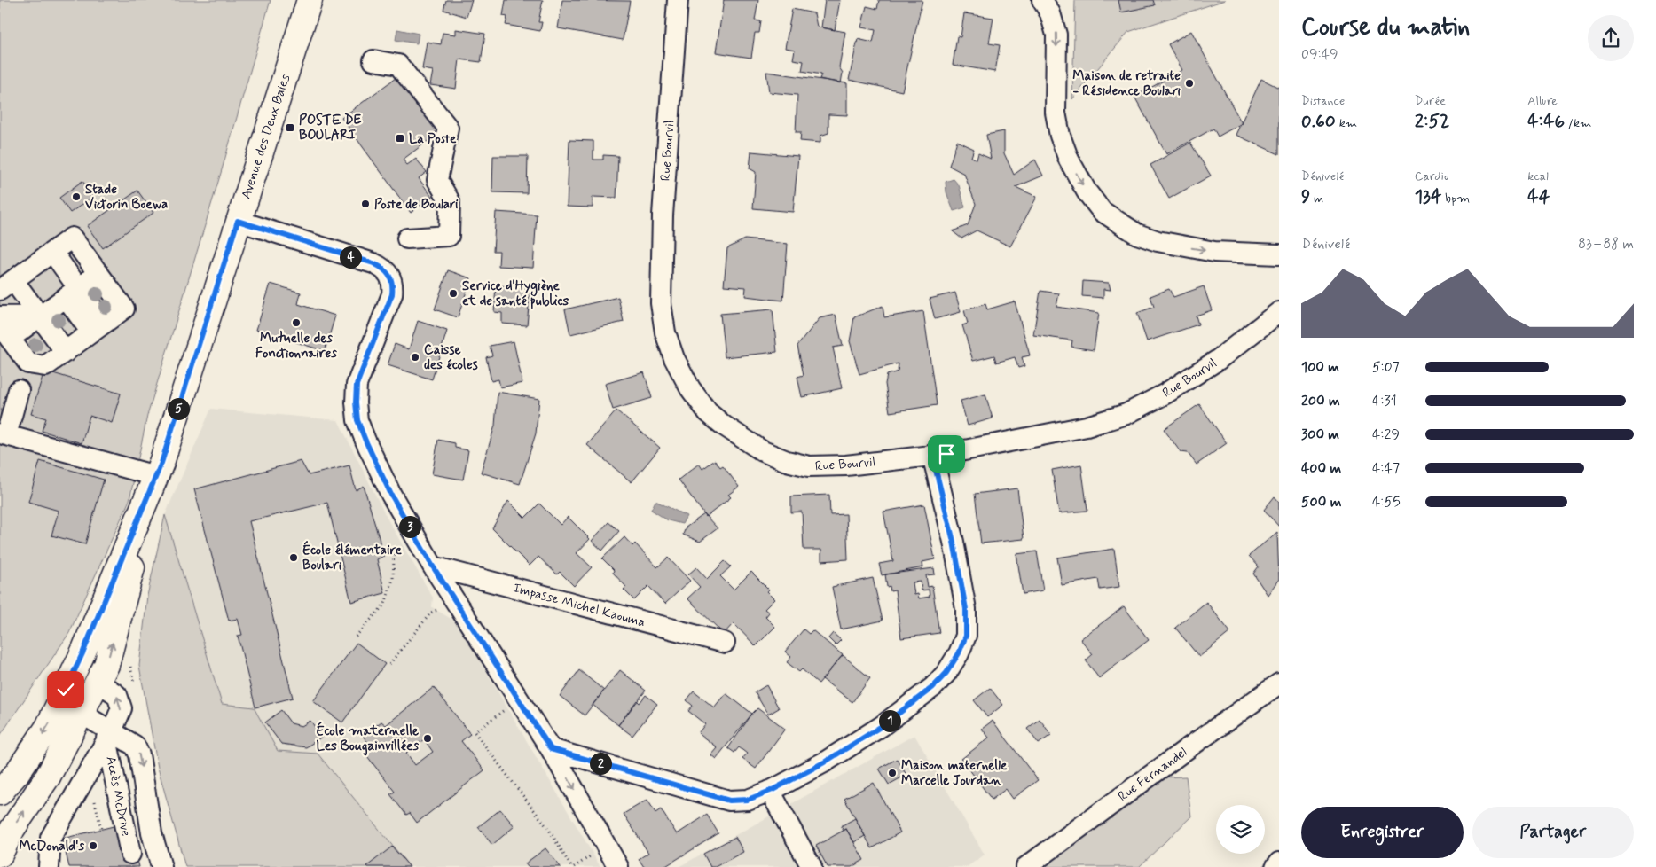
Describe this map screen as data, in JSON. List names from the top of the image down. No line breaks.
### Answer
{"streets":{"main road":["Avenue des Deux Baies"],"street":["Rue Bourvil","Impasse Michel Kaouma","Rue Fernandel","Accès McDrive"]},"places":{"other":["Maison de retraite - Résidence Boulari","Stade Victorin Boewa","Poste de Boulari","Service d'Hygiène et de santé publics","Mutuelle des Fonctionnaires","Caisse des écoles","École élémentaire Boulari","École maternelle Les Bougainvillées","Maison maternelle Marcelle Jourdan","McDonald's"],"transit":["POSTE DE BOULARI","La Poste"]},"page":{"heading":["Course du matin","09:49"],"stats":[["Distance","0.60 km"],["Durée","2:52"],["Allure","4:46 /km"],["Dénivelé","9 m"],["Cardio","134 bpm"],["kcal","44"]],"chart":["Dénivelé","83–88 m"],"pins":["4","5","3","1","2"],"list":[{"name":"100 m","note":"5:07"},{"name":"200 m","note":"4:31"},{"name":"300 m","note":"4:29"},{"name":"400 m","note":"4:47"},{"name":"500 m","note":"4:55"}],"buttons":["Enregistrer","Partager"]}}
